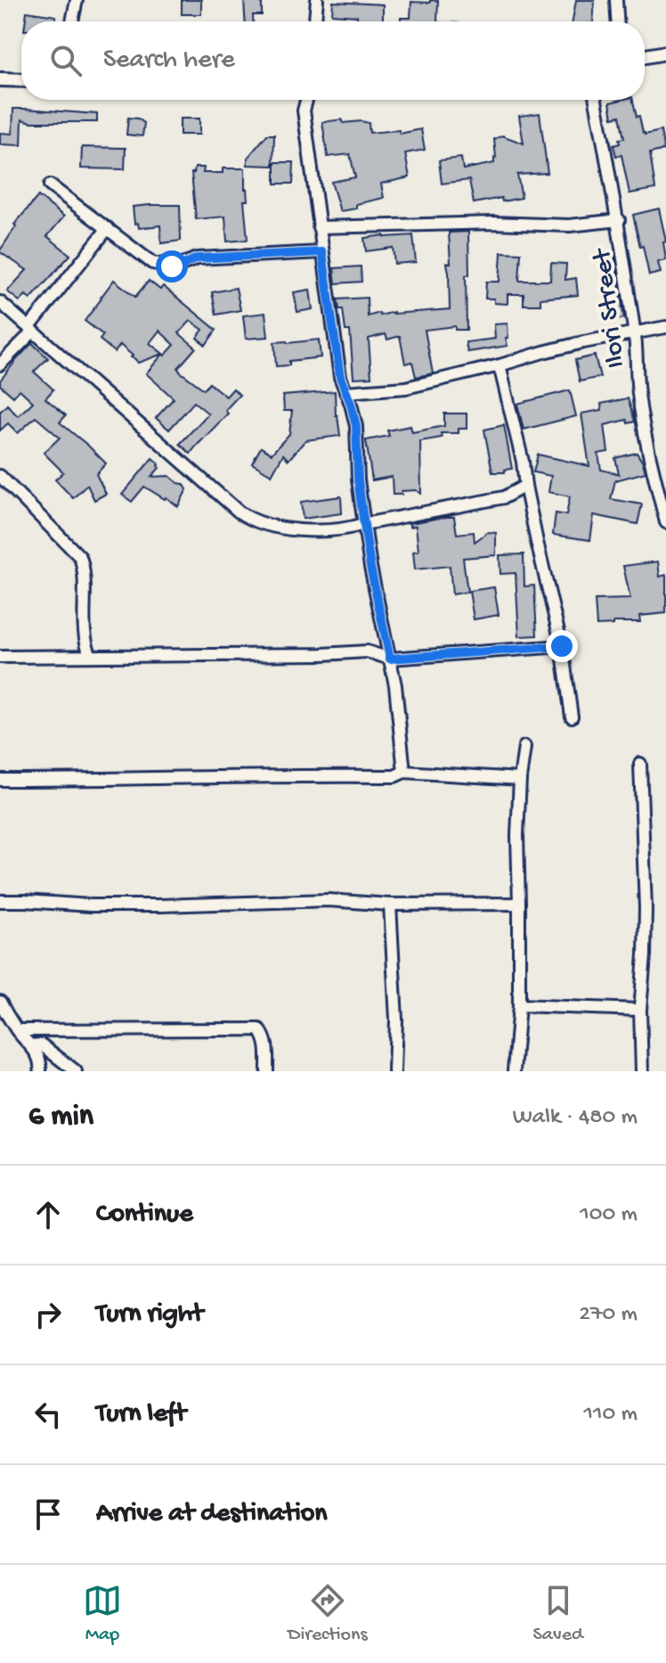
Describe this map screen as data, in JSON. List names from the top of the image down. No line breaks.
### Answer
{"streets":{"street":["Ilori Street"]},"page":{"search":"Search here","heading":["6 min","Walk · 480 m"],"list":[["Continue","100 m"],["Turn right","270 m"],["Turn left","110 m"],"Arrive at destination"],"nav":["Map","Directions","Saved"]}}
